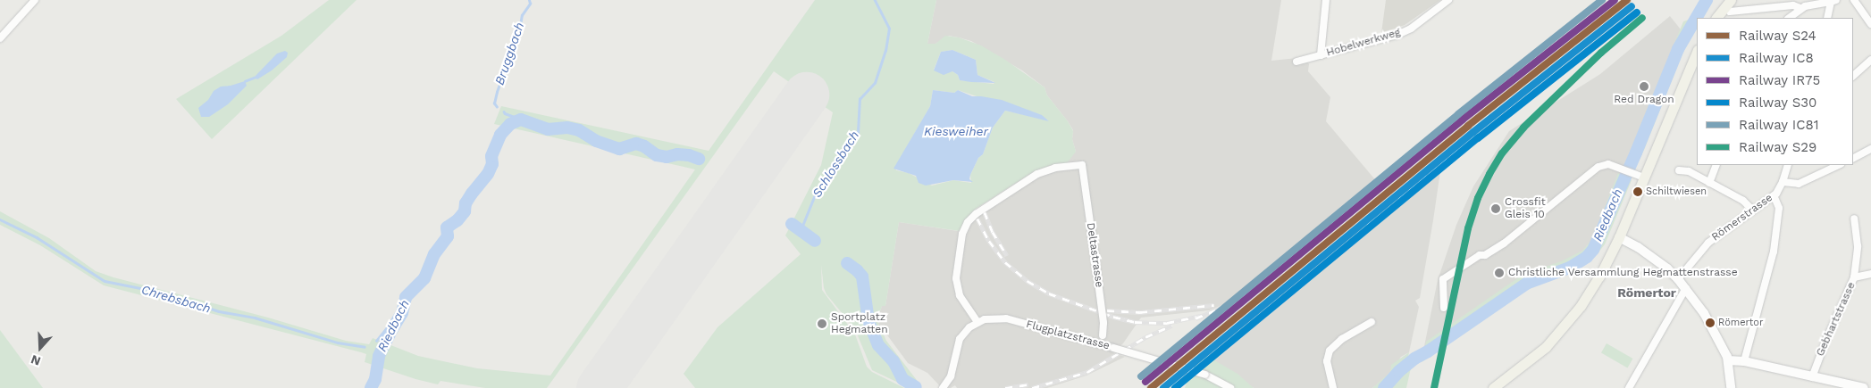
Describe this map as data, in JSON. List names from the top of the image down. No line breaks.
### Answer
{"streets":{"street":["Hobelwerkweg","Römerstrasse","Deltastrasse","Gebhartstrasse","Flugplatzstrasse"]},"crossings":[["Deltastrasse","Flugplatzstrasse"]],"districts":["Römertor"],"water":["Bruggbach","Kiesweiher","Schlossbach","Riedbach","Chrebsbach"],"places":["Red Dragon","Schiltwiesen","Crossfit Gleis 10","Christliche Versammlung Hegmattenstrasse","Römertor","Sportplatz Hegmatten"],"lines":["rail line S24","rail line IR75","rail line IC81","rail line IC8","rail line S30","rail line S29"],"legend":["Railway S24","Railway IC8","Railway IR75","Railway S30","Railway IC81","Railway S29"],"north":"bottom"}
